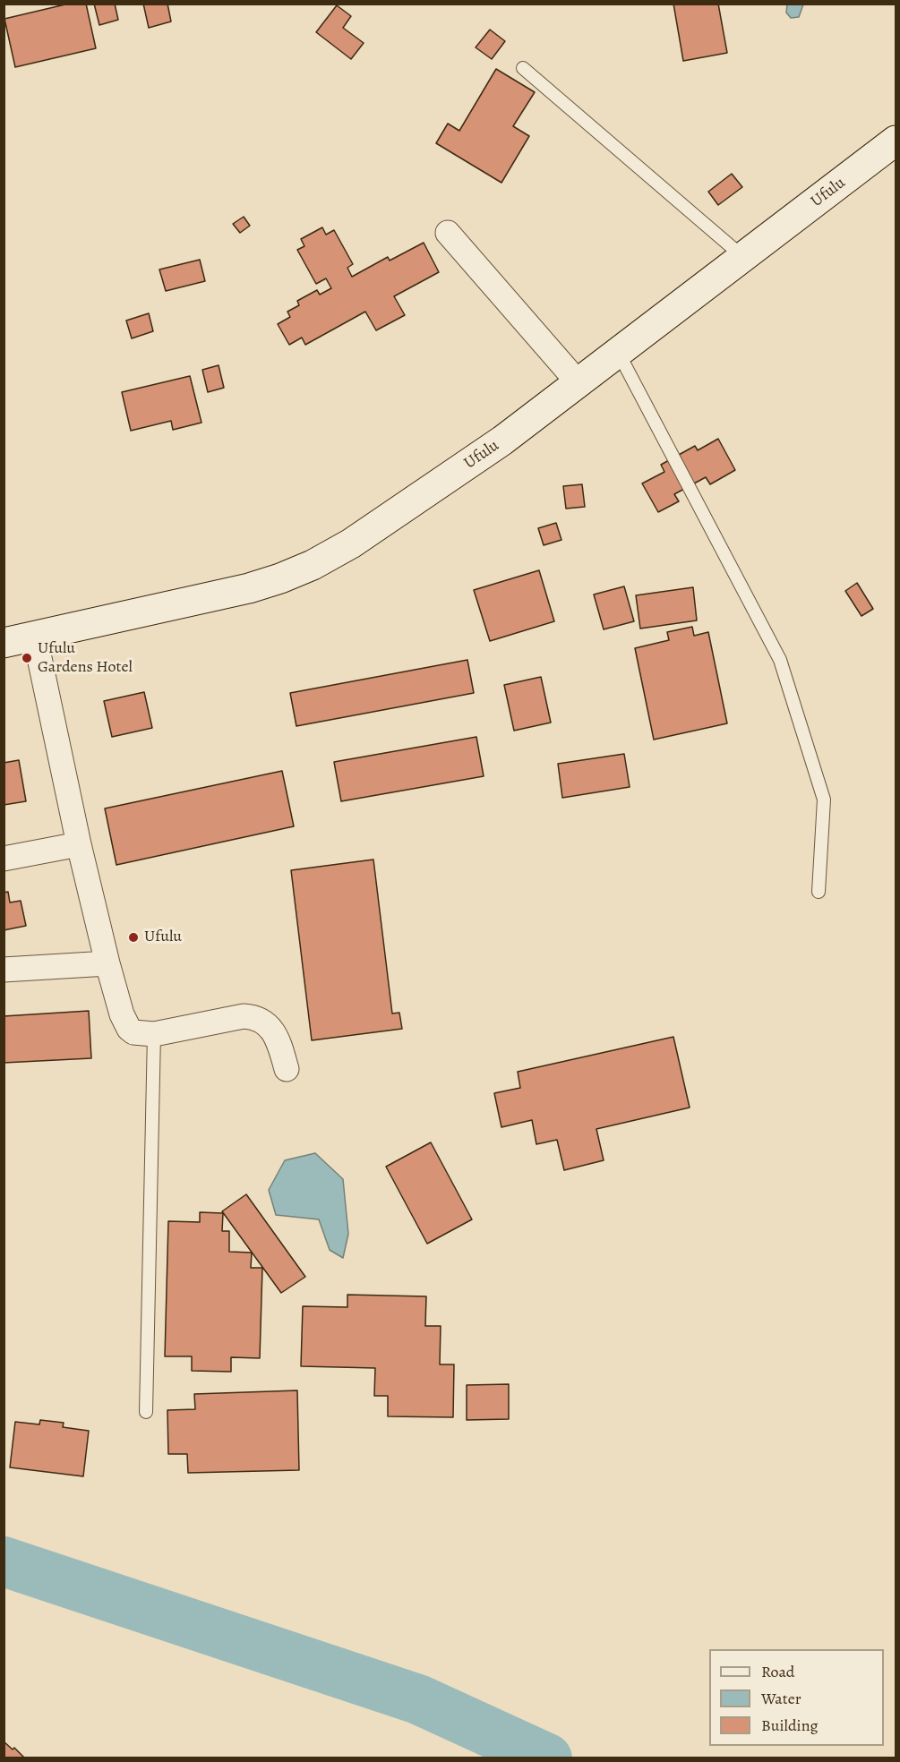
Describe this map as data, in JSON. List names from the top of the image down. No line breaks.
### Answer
{"streets":{"street":["Ufulu"]},"places":["Ufulu Gardens Hotel","Ufulu"],"legend":["Road","Water","Building"]}
